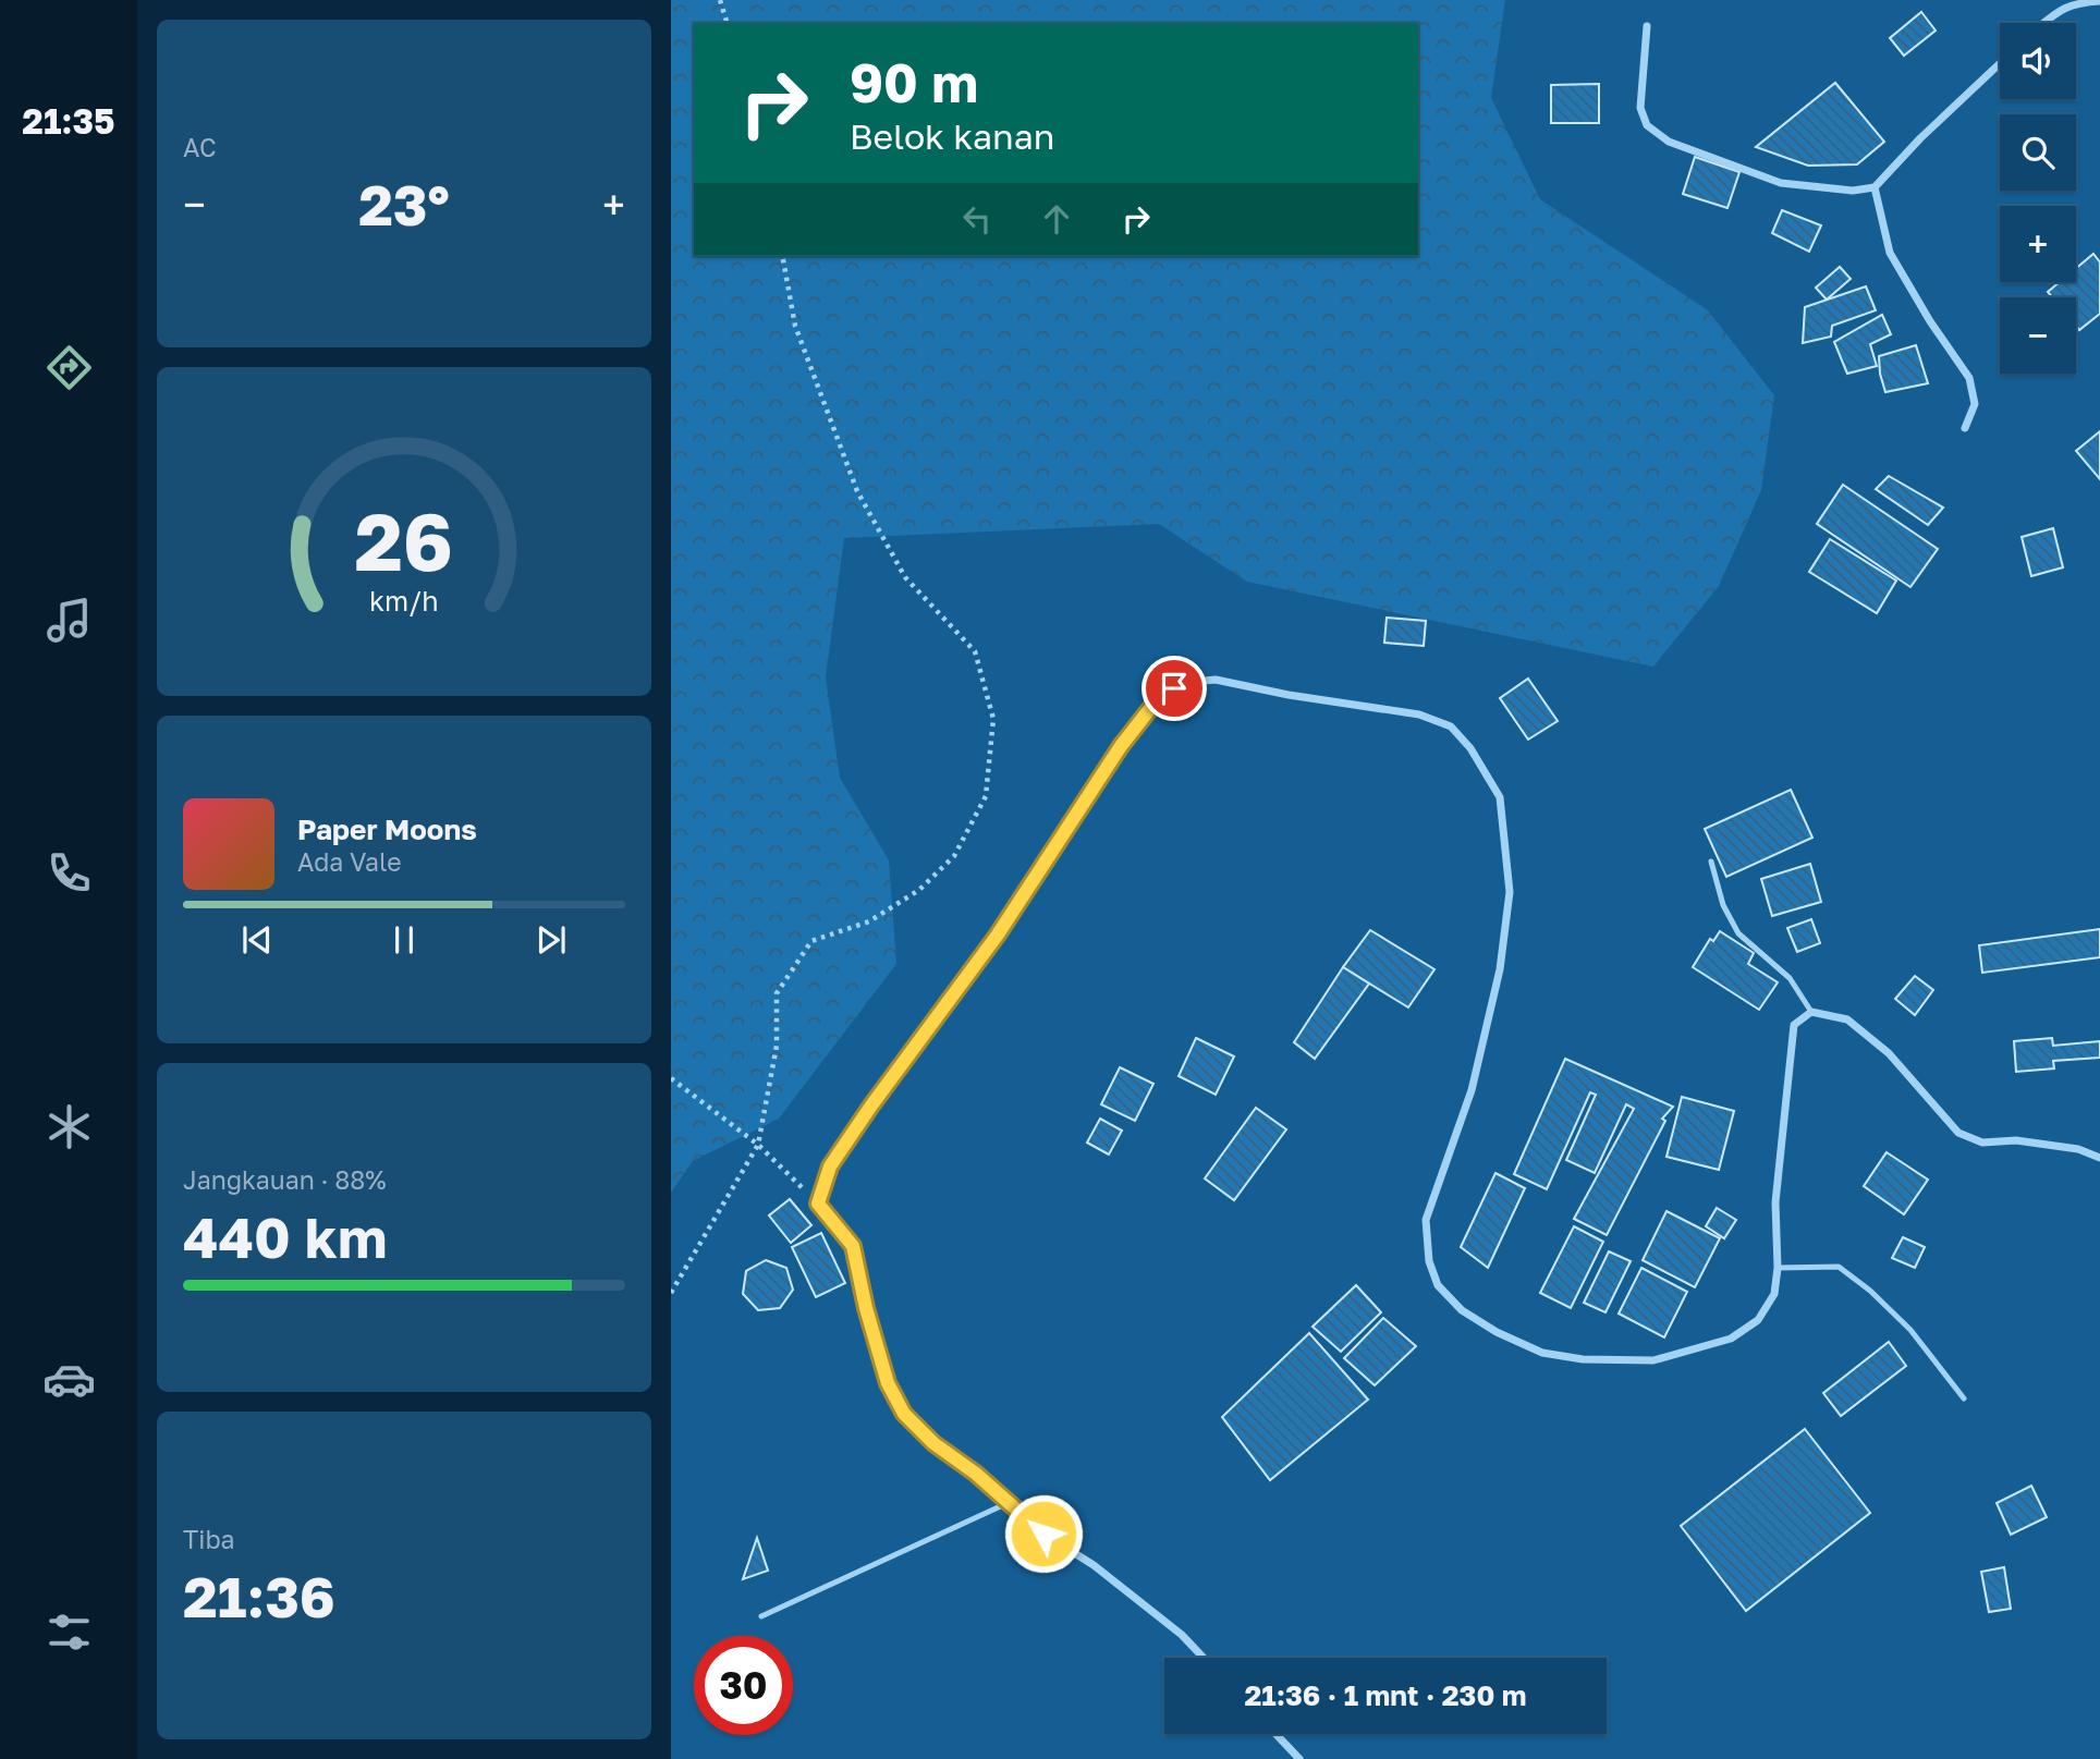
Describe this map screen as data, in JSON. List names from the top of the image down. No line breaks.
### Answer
{"page":{"tabs":"21:35","tile":["AC",["Jangkauan · 88%","440 km"],["Tiba","21:36"]],"map_buttons":["+","−"],"turn":["90 m","Belok kanan"],"heat":["−","23°","+"],"song":["Paper Moons","Ada Vale"],"limit":"30","trip":"21:36 · 1 mnt · 230 m","gauge":["26","km/h"]}}
